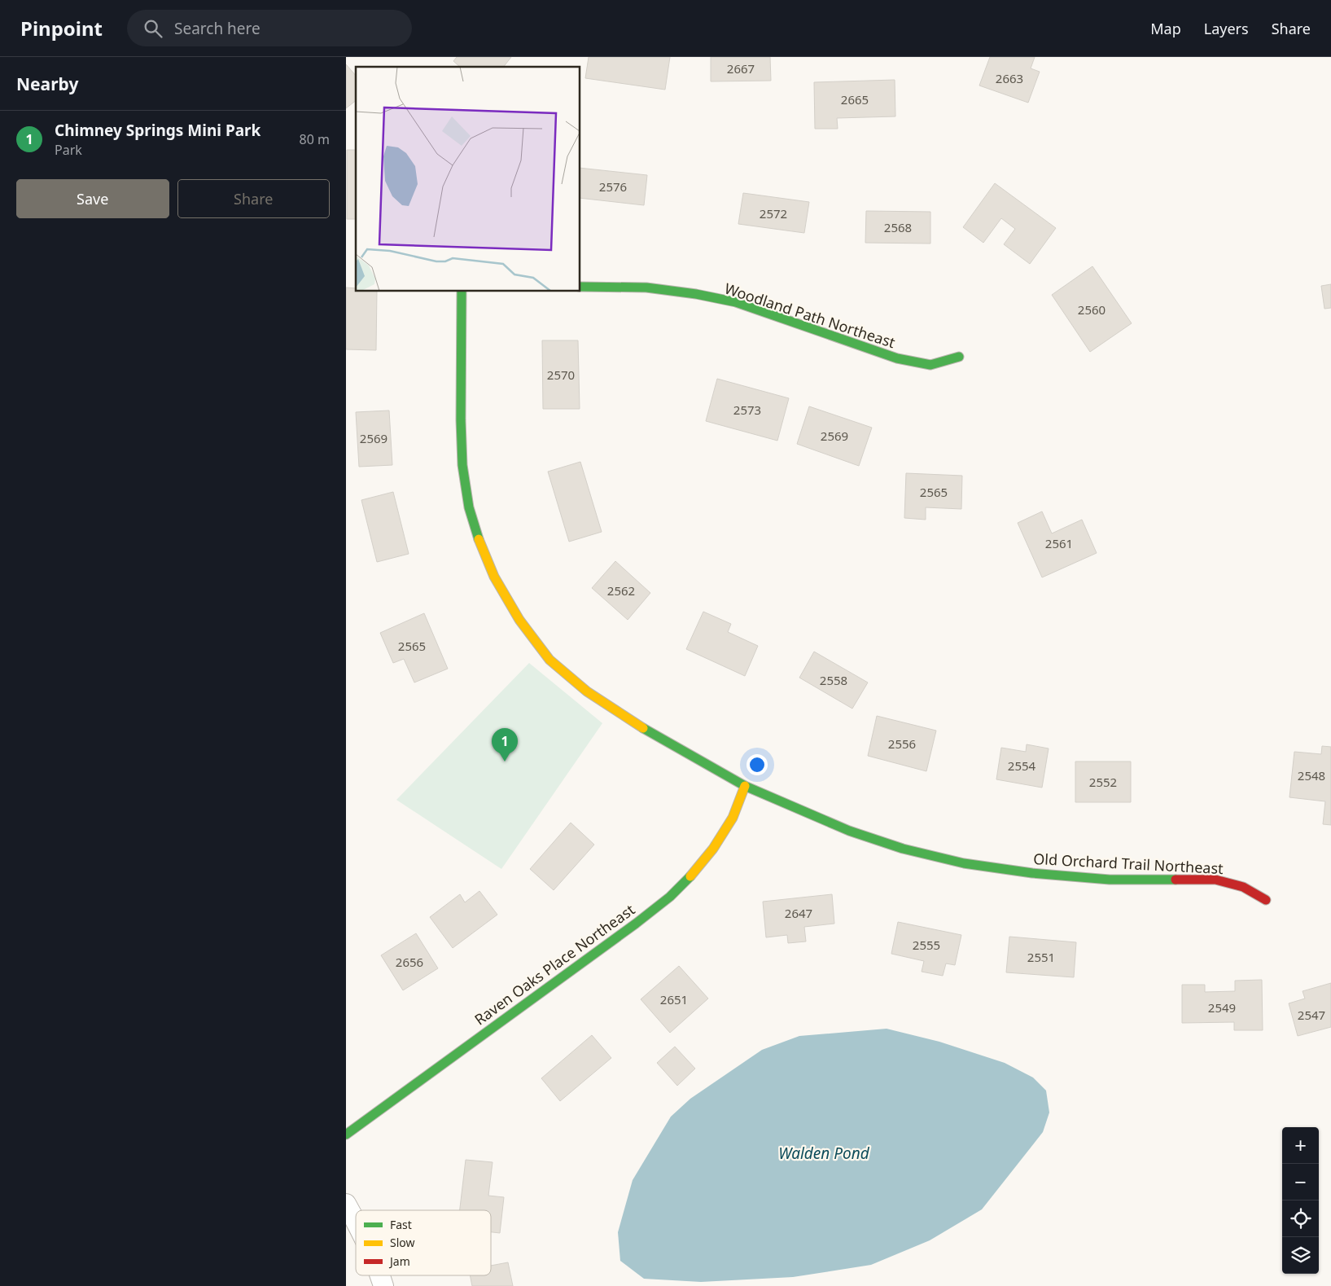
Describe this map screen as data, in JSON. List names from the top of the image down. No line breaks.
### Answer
{"streets":{"street":["Woodland Path Northeast","Old Orchard Trail Northeast","Raven Oaks Place Northeast"]},"crossings":[["Old Orchard Trail Northeast","Raven Oaks Place Northeast"]],"water":["Walden Pond"],"house_numbers":["2667","2663","2665","2576","2572","2568","2560","2570","2573","2569","2569","2565","2561","2562","2565","2558","2556","2554","2548","2552","2647","2555","2551","2656","2651","2549","2547"],"legend":["Fast","Slow","Jam"],"page":{"header":"Pinpoint","search":"Search here","nav":["Map","Layers","Share"],"heading":"Nearby","list":[{"mark":"1","name":"Chimney Springs Mini Park","note":"Park","value":"80 m"}],"buttons":["Save","Share"],"pins":"1","map_buttons":["+","−"]}}
